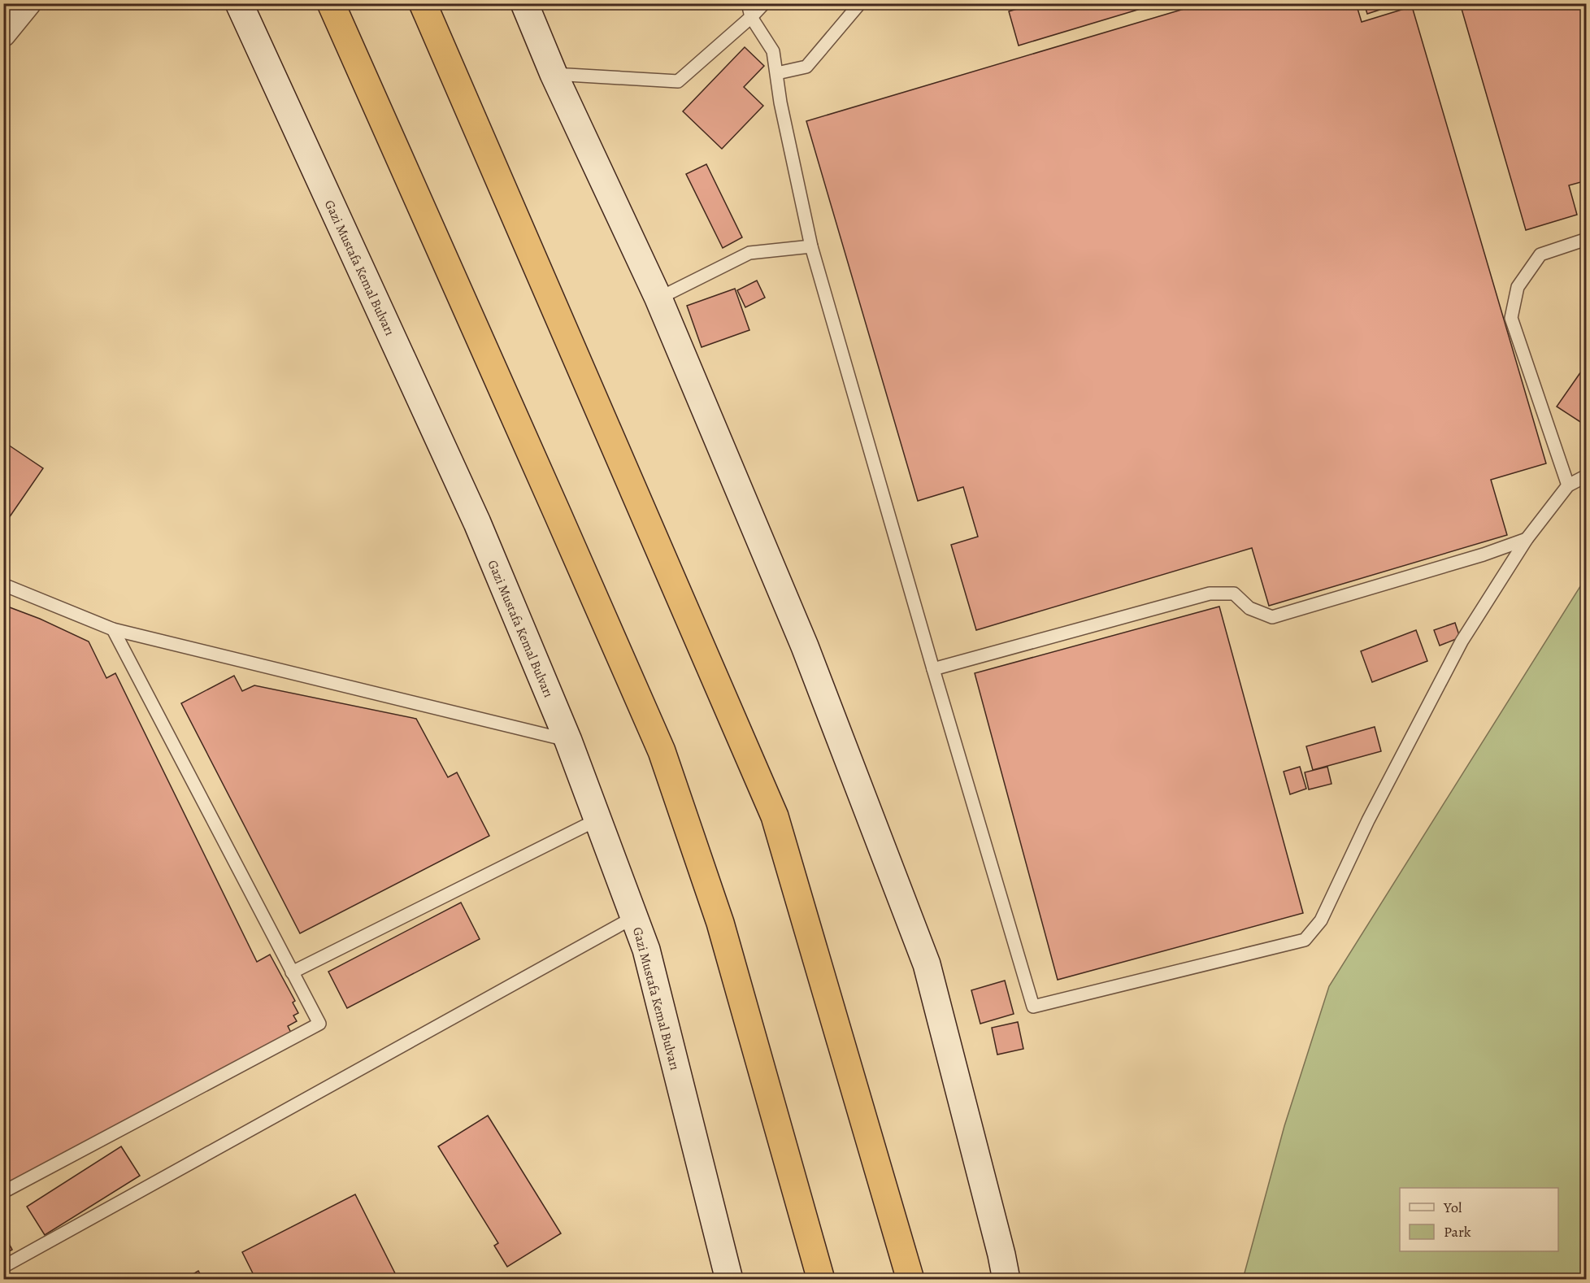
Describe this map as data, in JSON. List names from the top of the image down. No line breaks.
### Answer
{"streets":{"street":["Gazi Mustafa Kemal Bulvarı"]},"legend":["Yol","Park"]}
